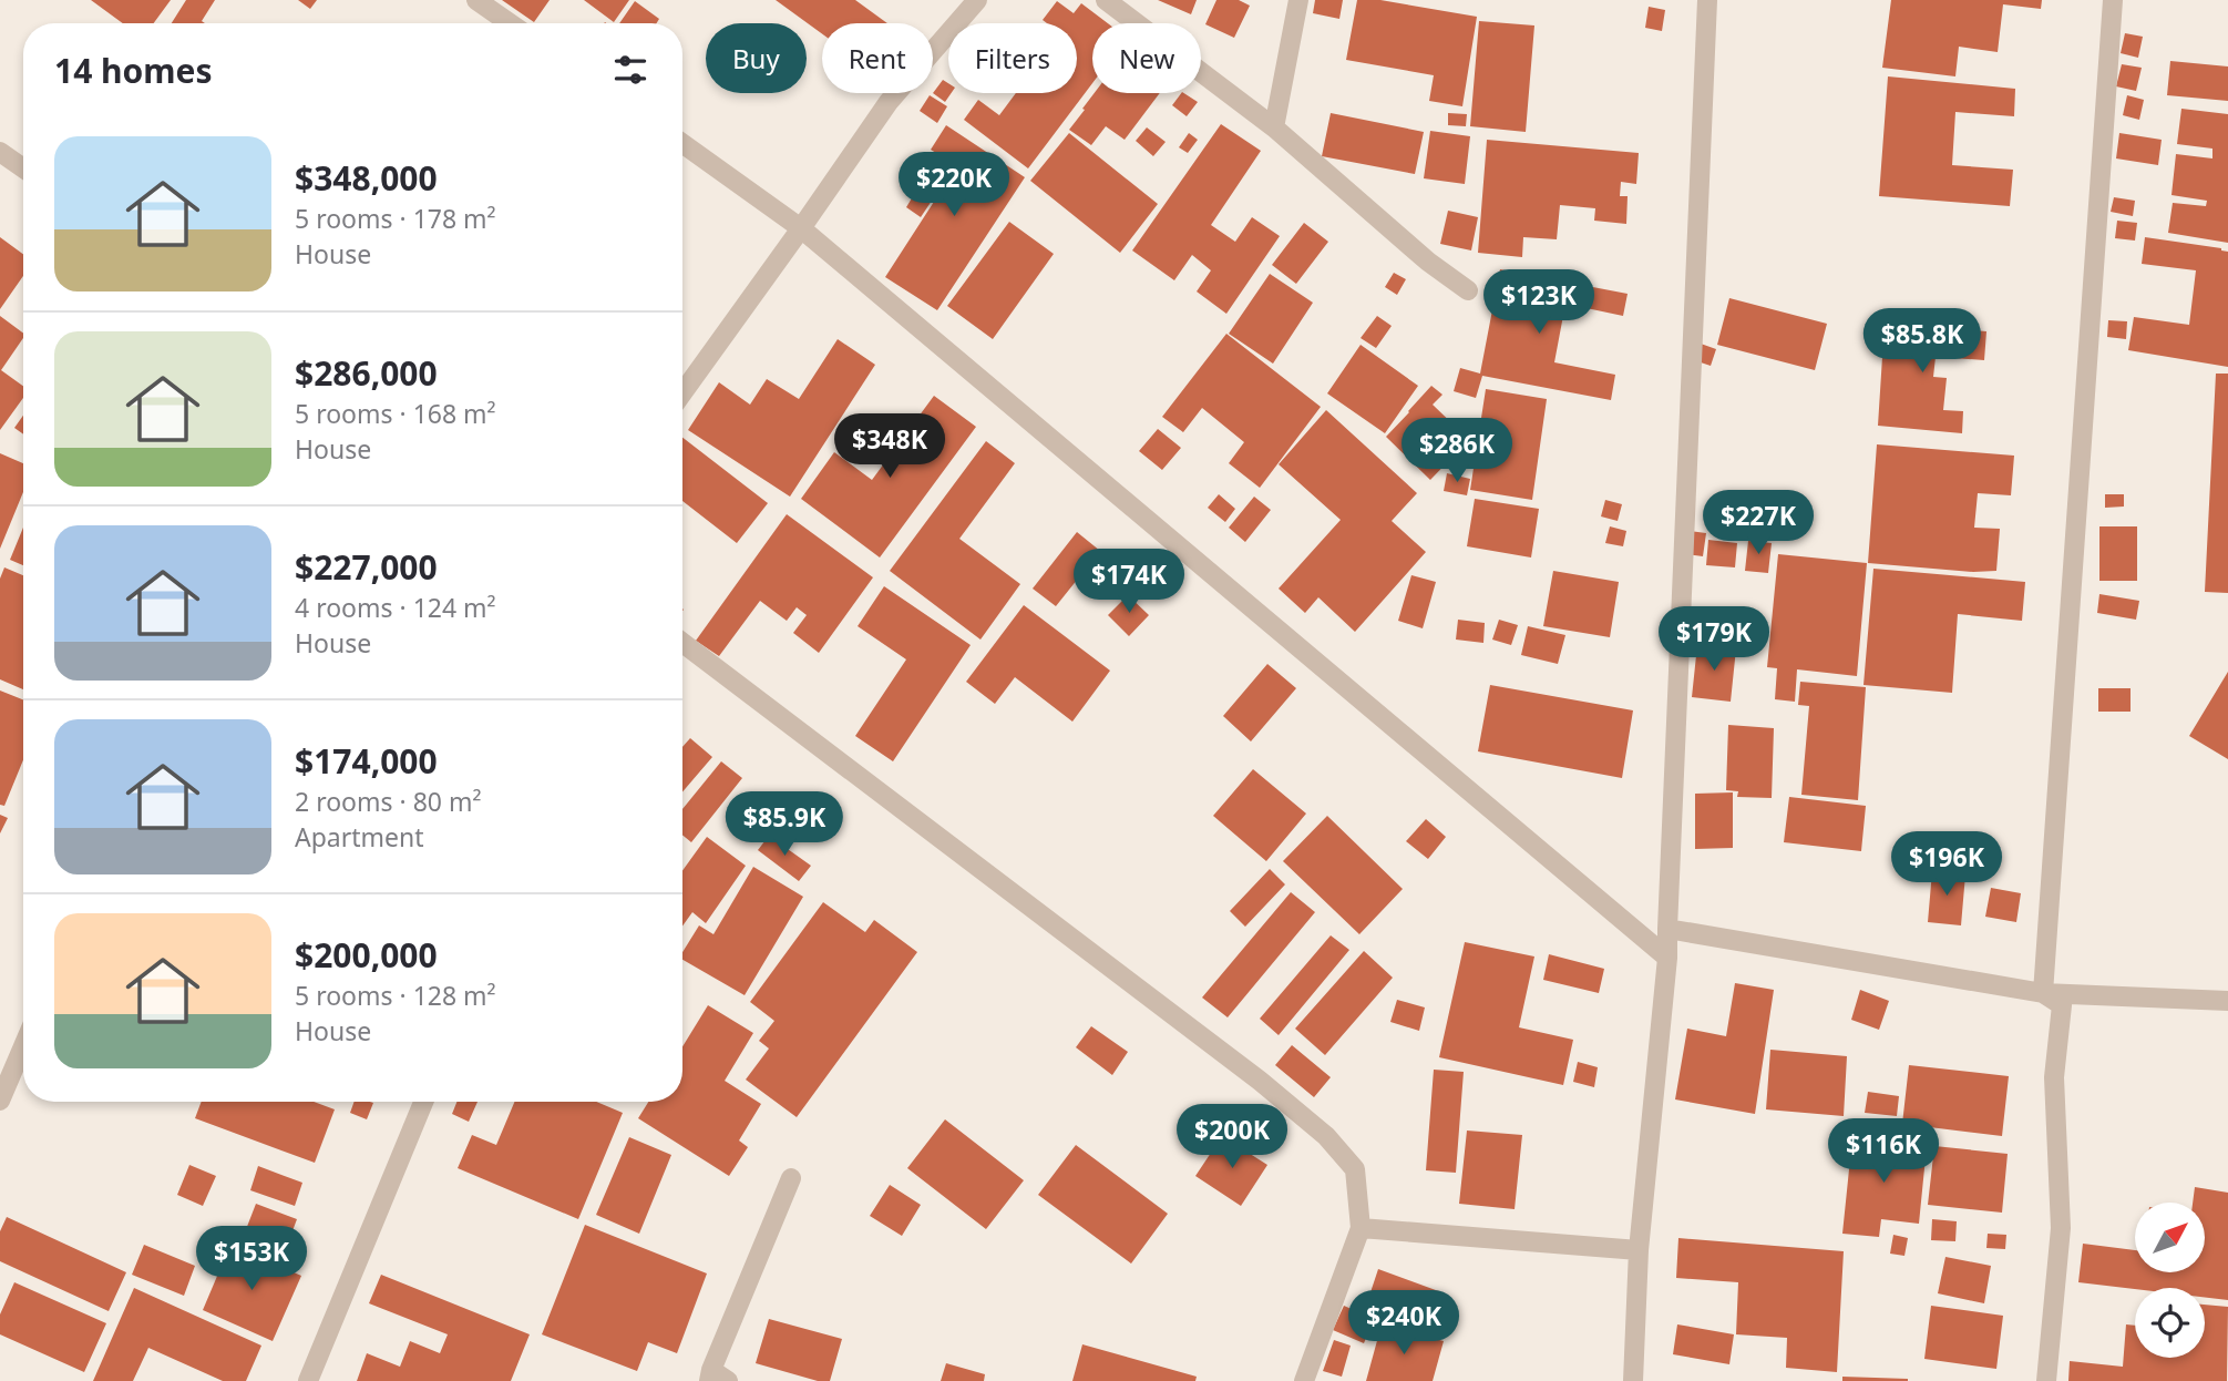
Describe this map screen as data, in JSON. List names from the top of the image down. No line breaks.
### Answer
{"north":"top right","page":{"chip":["Buy","Rent","Filters","New"],"heading":"14 homes","list":[{"name":"$348,000","note":"5 rooms · 178 m² · House"},{"name":"$286,000","note":"5 rooms · 168 m² · House"},{"name":"$227,000","note":"4 rooms · 124 m² · House"},{"name":"$174,000","note":"2 rooms · 80 m² · Apartment"},{"name":"$200,000","note":"5 rooms · 128 m² · House"}],"price":["$220K","$123K","$85.8K","$348K","$286K","$227K","$174K","$179K","$85.9K","$196K","$200K","$116K","$153K","$240K"]}}
